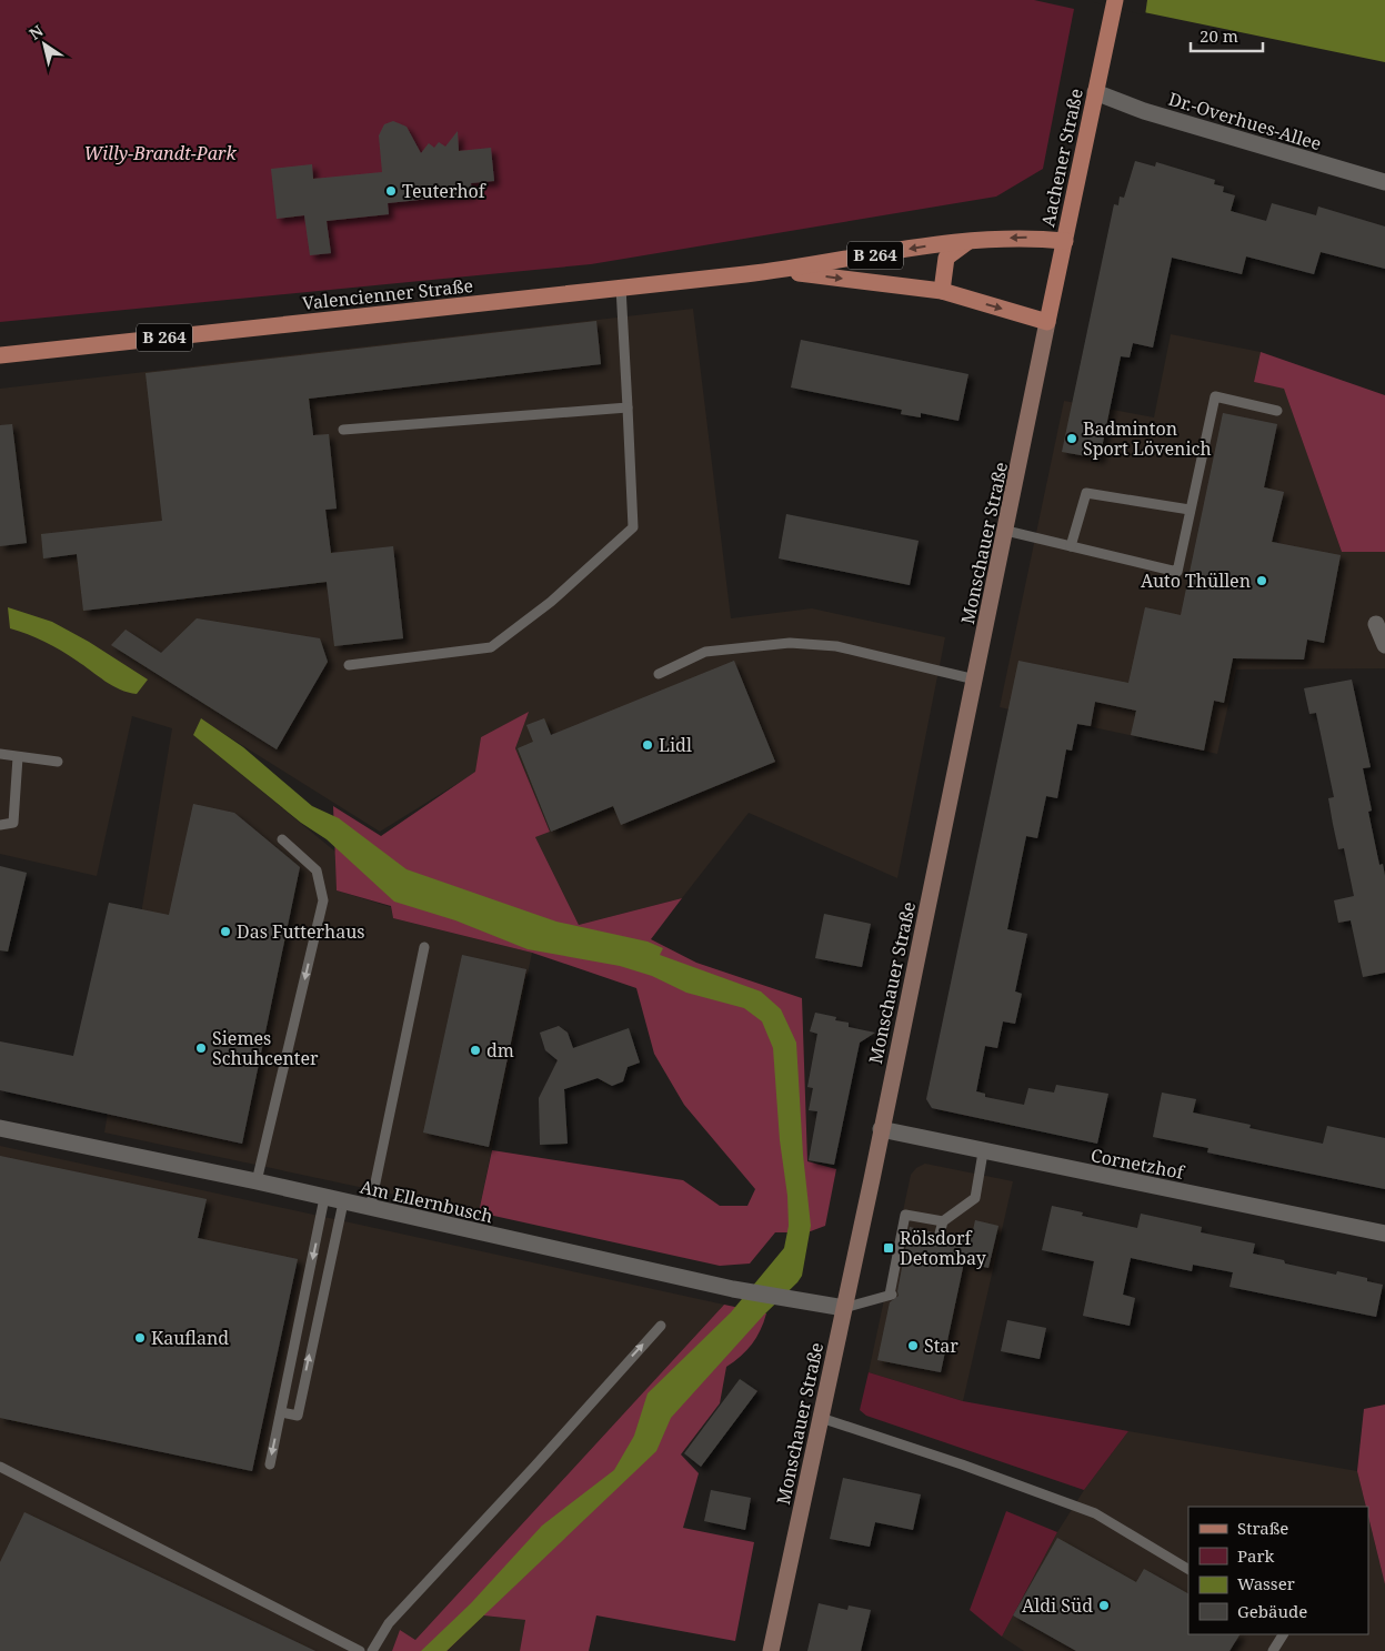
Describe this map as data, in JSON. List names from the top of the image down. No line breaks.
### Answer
{"streets":{"main road":["Aachener Straße","B 264","Valencienner Straße"],"street":["Dr.-Overhues-Allee","Monschauer Straße","Cornetzhof","Am Ellernbusch"]},"crossings":[["Dr.-Overhues-Allee","Aachener Straße"],["Aachener Straße","Valencienner Straße"],["Aachener Straße","Monschauer Straße"],["Valencienner Straße","Monschauer Straße"],["Monschauer Straße","Cornetzhof"],["Monschauer Straße","Am Ellernbusch"]],"parks":["Willy-Brandt-Park"],"places":{"other":["Teuterhof","Badminton Sport Lövenich","Auto Thüllen","Lidl","Das Futterhaus","Siemes Schuhcenter","dm","Kaufland","Star","Aldi Süd"],"transit":["Rölsdorf Detombay"]},"legend":["Straße","Park","Wasser","Gebäude"],"scale_bar":"20 m","north":"top left"}
